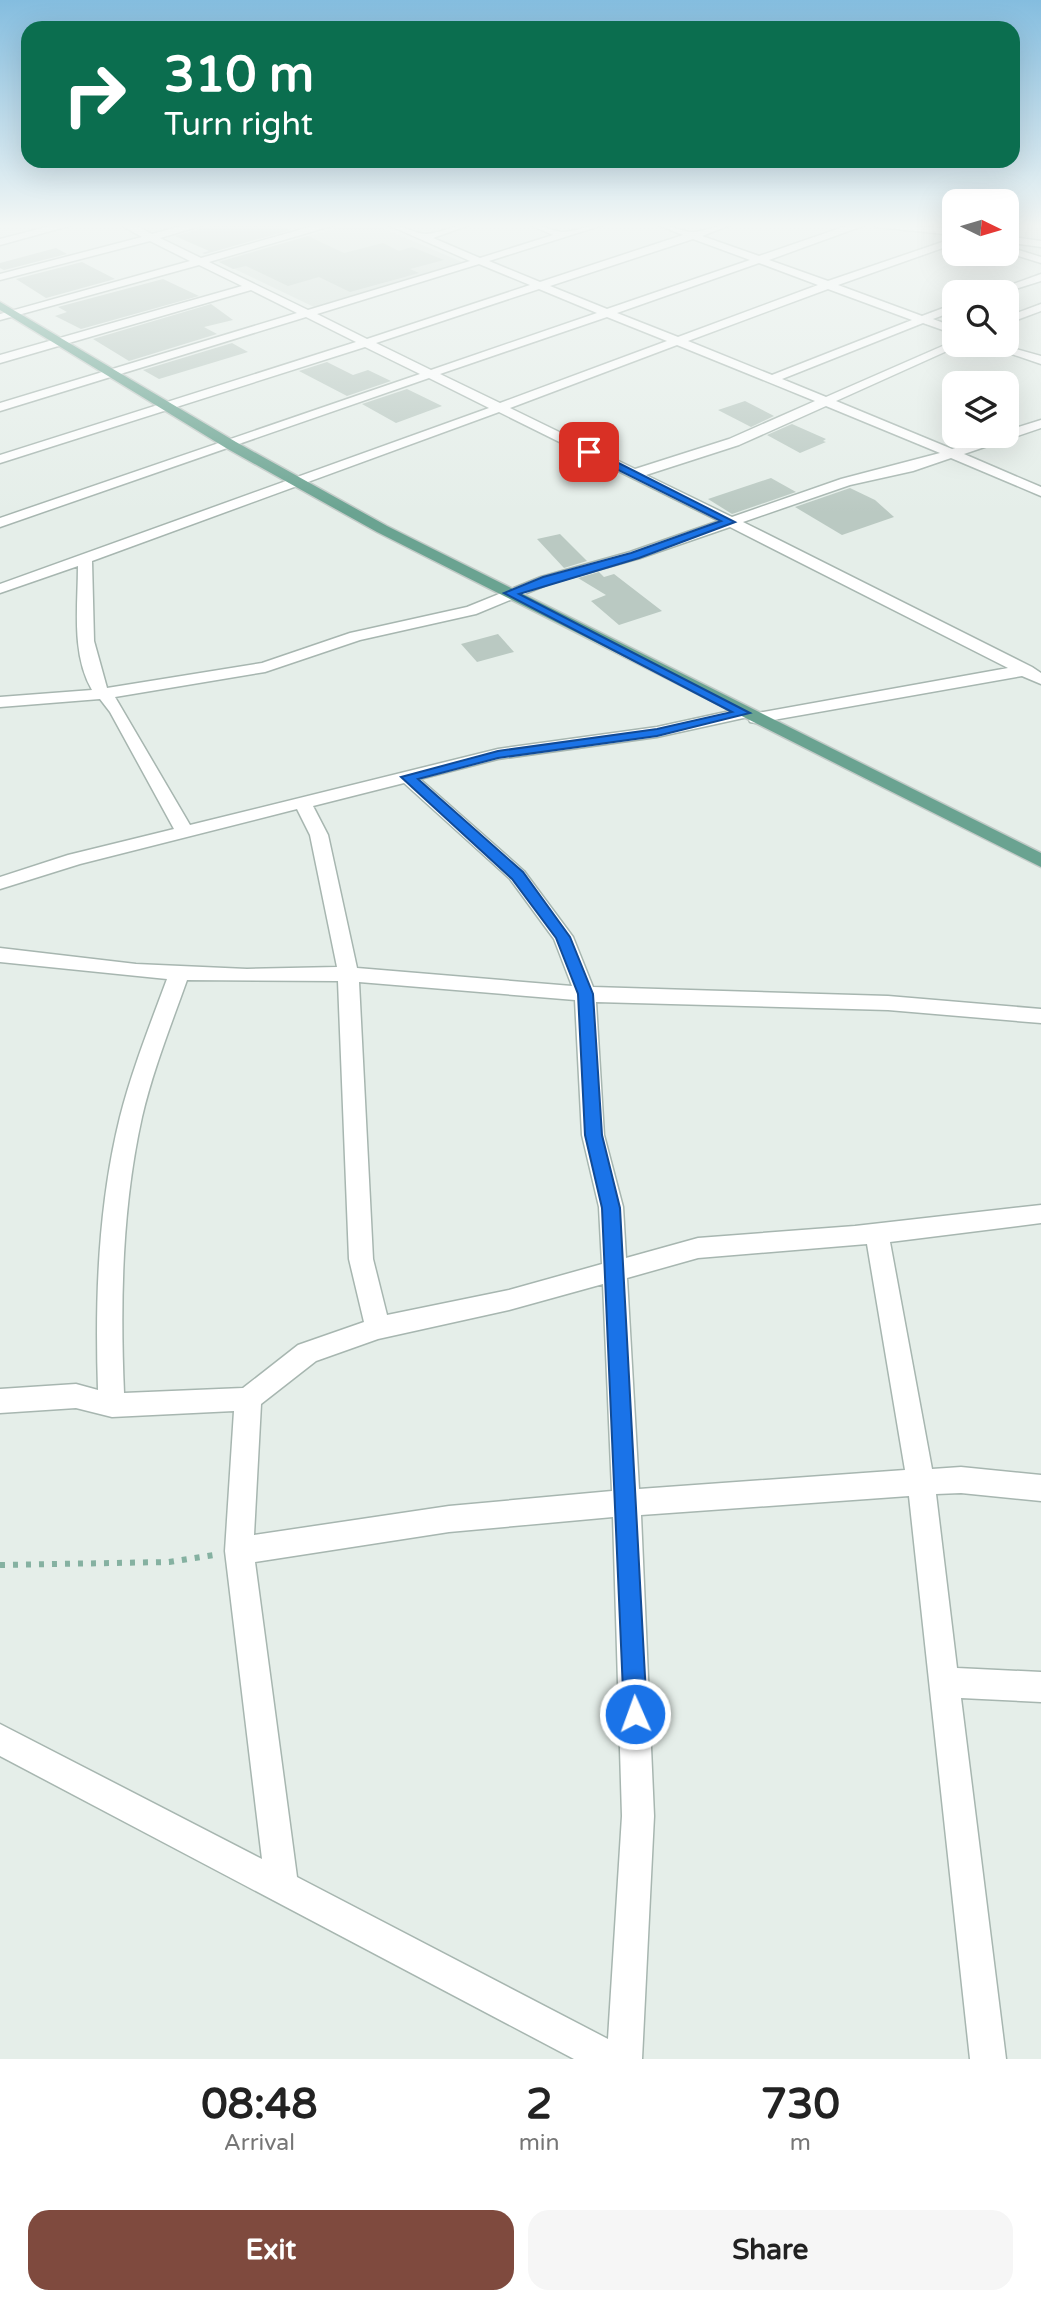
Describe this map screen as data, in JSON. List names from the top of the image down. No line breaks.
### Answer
{"north":"right","page":{"turn":["310 m","Turn right"],"eta":["08:48","Arrival","2","min","730","m"],"buttons":["Exit","Share"]}}
